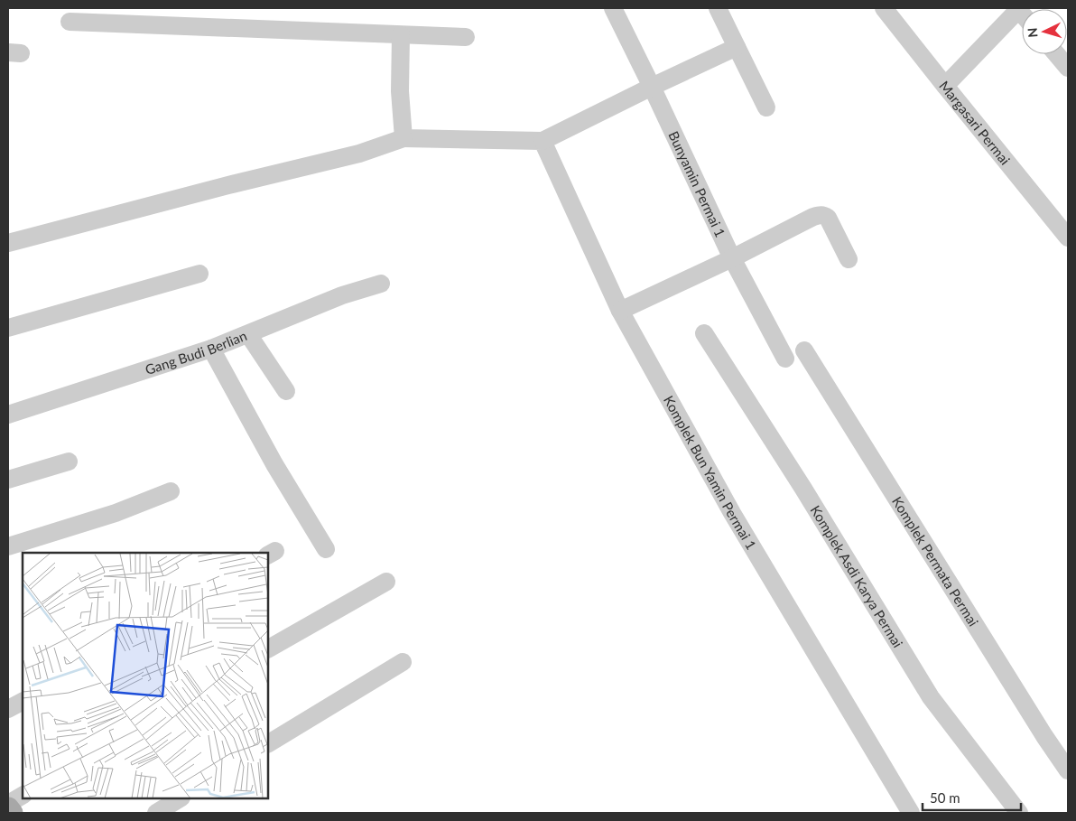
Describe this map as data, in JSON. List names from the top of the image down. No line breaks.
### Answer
{"streets":{"street":["Margasari Permai","Bunyamin Permai 1","Gang Budi Berlian","Komplek Bun Yamin Permai 1","Komplek Permata Permai","Komplek Asdi Karya Permai"]},"scale_bar":"50 m","north":"left"}
